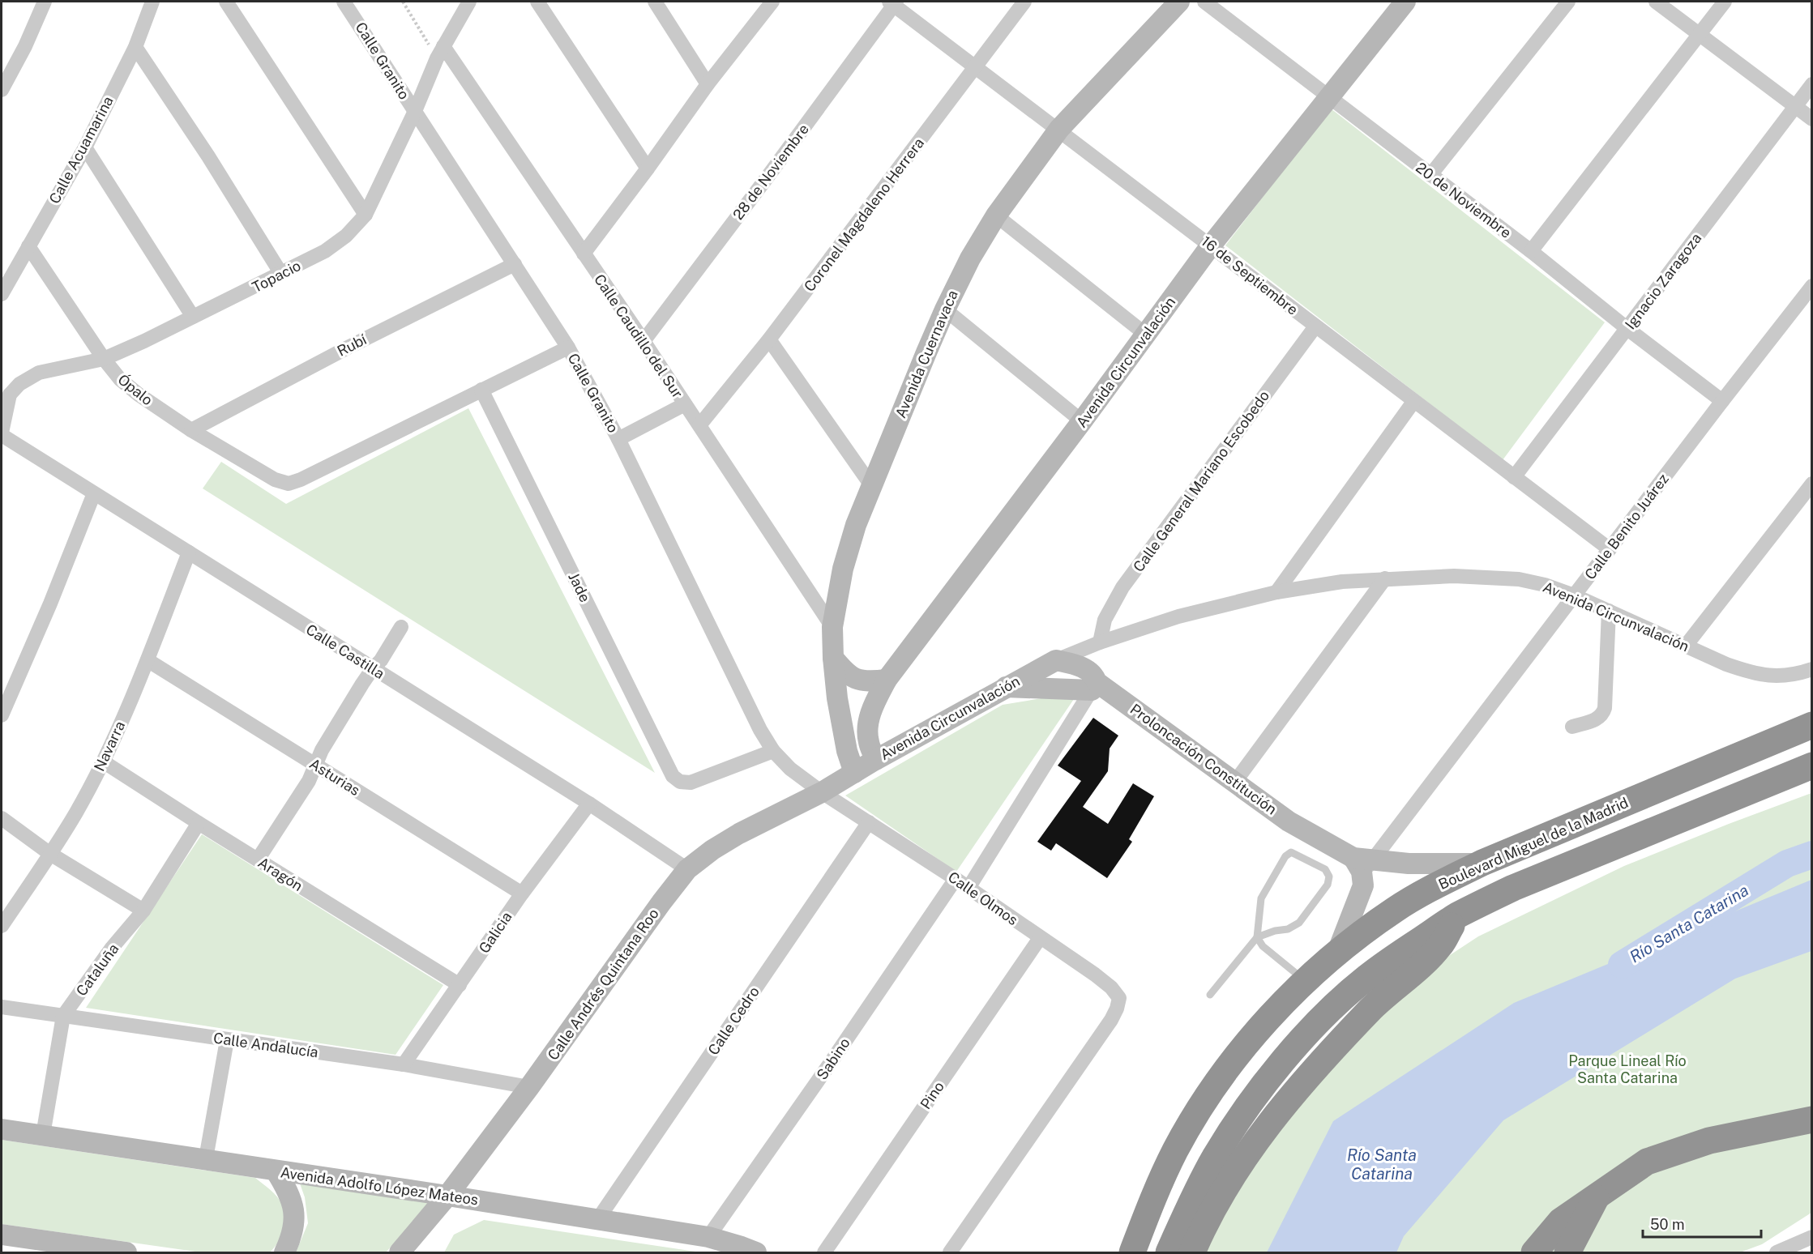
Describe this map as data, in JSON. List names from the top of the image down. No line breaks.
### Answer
{"streets":{"highway":["Boulevard Miguel de la Madrid"],"street":["Calle Granito","Calle Acuamarina","28 de Noviembre","20 de Noviembre","Coronel Magdaleno Herrera","16 de Septiembre","Topacio","Ignacio Zaragoza","Calle Caudillo del Sur","Rubí","Avenida Cuernavaca","Avenida Circunvalación","Ópalo","Calle General Mariano Escobedo","Calle Benito Juárez","Jade","Calle Castilla","Navarra","Proloncación Constitución","Asturias","Aragón","Calle Olmos","Galicia","Cataluña","Calle Andrés Quintana Roo","Calle Cedro","Calle Andalucía","Sabino","Pino","Avenida Adolfo López Mateos"]},"crossings":[["Calle Granito","Topacio"],["Calle Granito","Rubí"],["Calle Granito","Jade"],["Calle Granito","Calle Olmos"],["Calle Granito","Calle Andrés Quintana Roo"],["Calle Acuamarina","Ópalo"],["28 de Noviembre","16 de Septiembre"],["28 de Noviembre","Calle Caudillo del Sur"],["20 de Noviembre","Ignacio Zaragoza"],["20 de Noviembre","Avenida Circunvalación"],["20 de Noviembre","Calle Benito Juárez"],["Coronel Magdaleno Herrera","16 de Septiembre"],["Coronel Magdaleno Herrera","Calle Caudillo del Sur"],["16 de Septiembre","Ignacio Zaragoza"],["16 de Septiembre","Avenida Cuernavaca"],["16 de Septiembre","Avenida Circunvalación"],["16 de Septiembre","Calle General Mariano Escobedo"],["16 de Septiembre","Calle Benito Juárez"],["Topacio","Calle Caudillo del Sur"],["Topacio","Ópalo"],["Calle Caudillo del Sur","Avenida Cuernavaca"],["Rubí","Ópalo"],["Avenida Cuernavaca","Calle Andrés Quintana Roo"],["Avenida Circunvalación","Calle General Mariano Escobedo"],["Avenida Circunvalación","Calle Benito Juárez"],["Avenida Circunvalación","Proloncación Constitución"],["Avenida Circunvalación","Calle Andrés Quintana Roo"],["Ópalo","Jade"],["Calle Benito Juárez","Proloncación Constitución"],["Calle Castilla","Navarra"],["Calle Castilla","Galicia"],["Calle Castilla","Calle Andrés Quintana Roo"],["Navarra","Asturias"],["Navarra","Aragón"],["Proloncación Constitución","Boulevard Miguel de la Madrid"],["Asturias","Galicia"],["Aragón","Galicia"],["Aragón","Cataluña"],["Calle Olmos","Calle Andrés Quintana Roo"],["Calle Olmos","Calle Cedro"],["Calle Olmos","Sabino"],["Calle Olmos","Pino"],["Galicia","Calle Andalucía"],["Cataluña","Calle Andalucía"],["Cataluña","Avenida Adolfo López Mateos"],["Calle Andrés Quintana Roo","Calle Andalucía"],["Calle Andrés Quintana Roo","Avenida Adolfo López Mateos"],["Calle Cedro","Avenida Adolfo López Mateos"],["Sabino","Avenida Adolfo López Mateos"]],"water":["Río Santa Catarina"],"parks":["Parque Lineal Río Santa Catarina"],"scale_bar":"50 m"}
